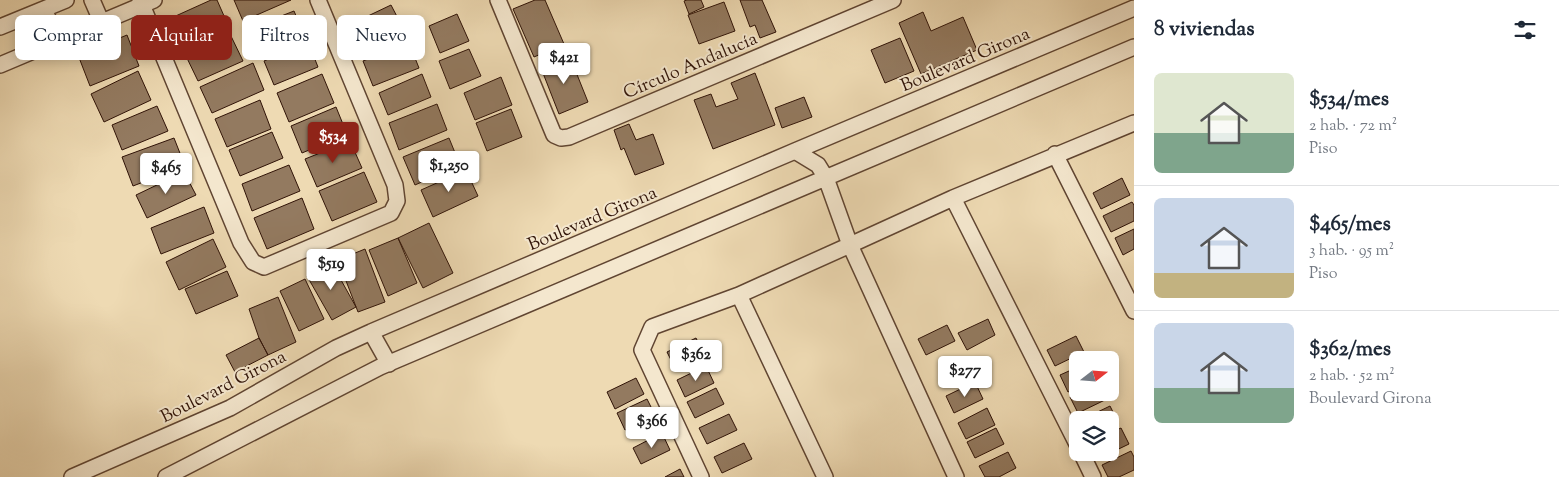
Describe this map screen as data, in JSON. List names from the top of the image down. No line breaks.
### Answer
{"streets":{"street":["Boulevard Girona","Círculo Andalucía"]},"north":"right","page":{"heading":"8 viviendas","chip":["Comprar","Alquilar","Filtros","Nuevo"],"price":["$421","$534","$1,250","$465","$519","$362","$277","$366"],"list":[{"name":"$534/mes","note":"2 hab. · 72 m² · Piso"},{"name":"$465/mes","note":"3 hab. · 95 m² · Piso"},{"name":"$362/mes","note":"2 hab. · 52 m² · Boulevard Girona"}]}}
